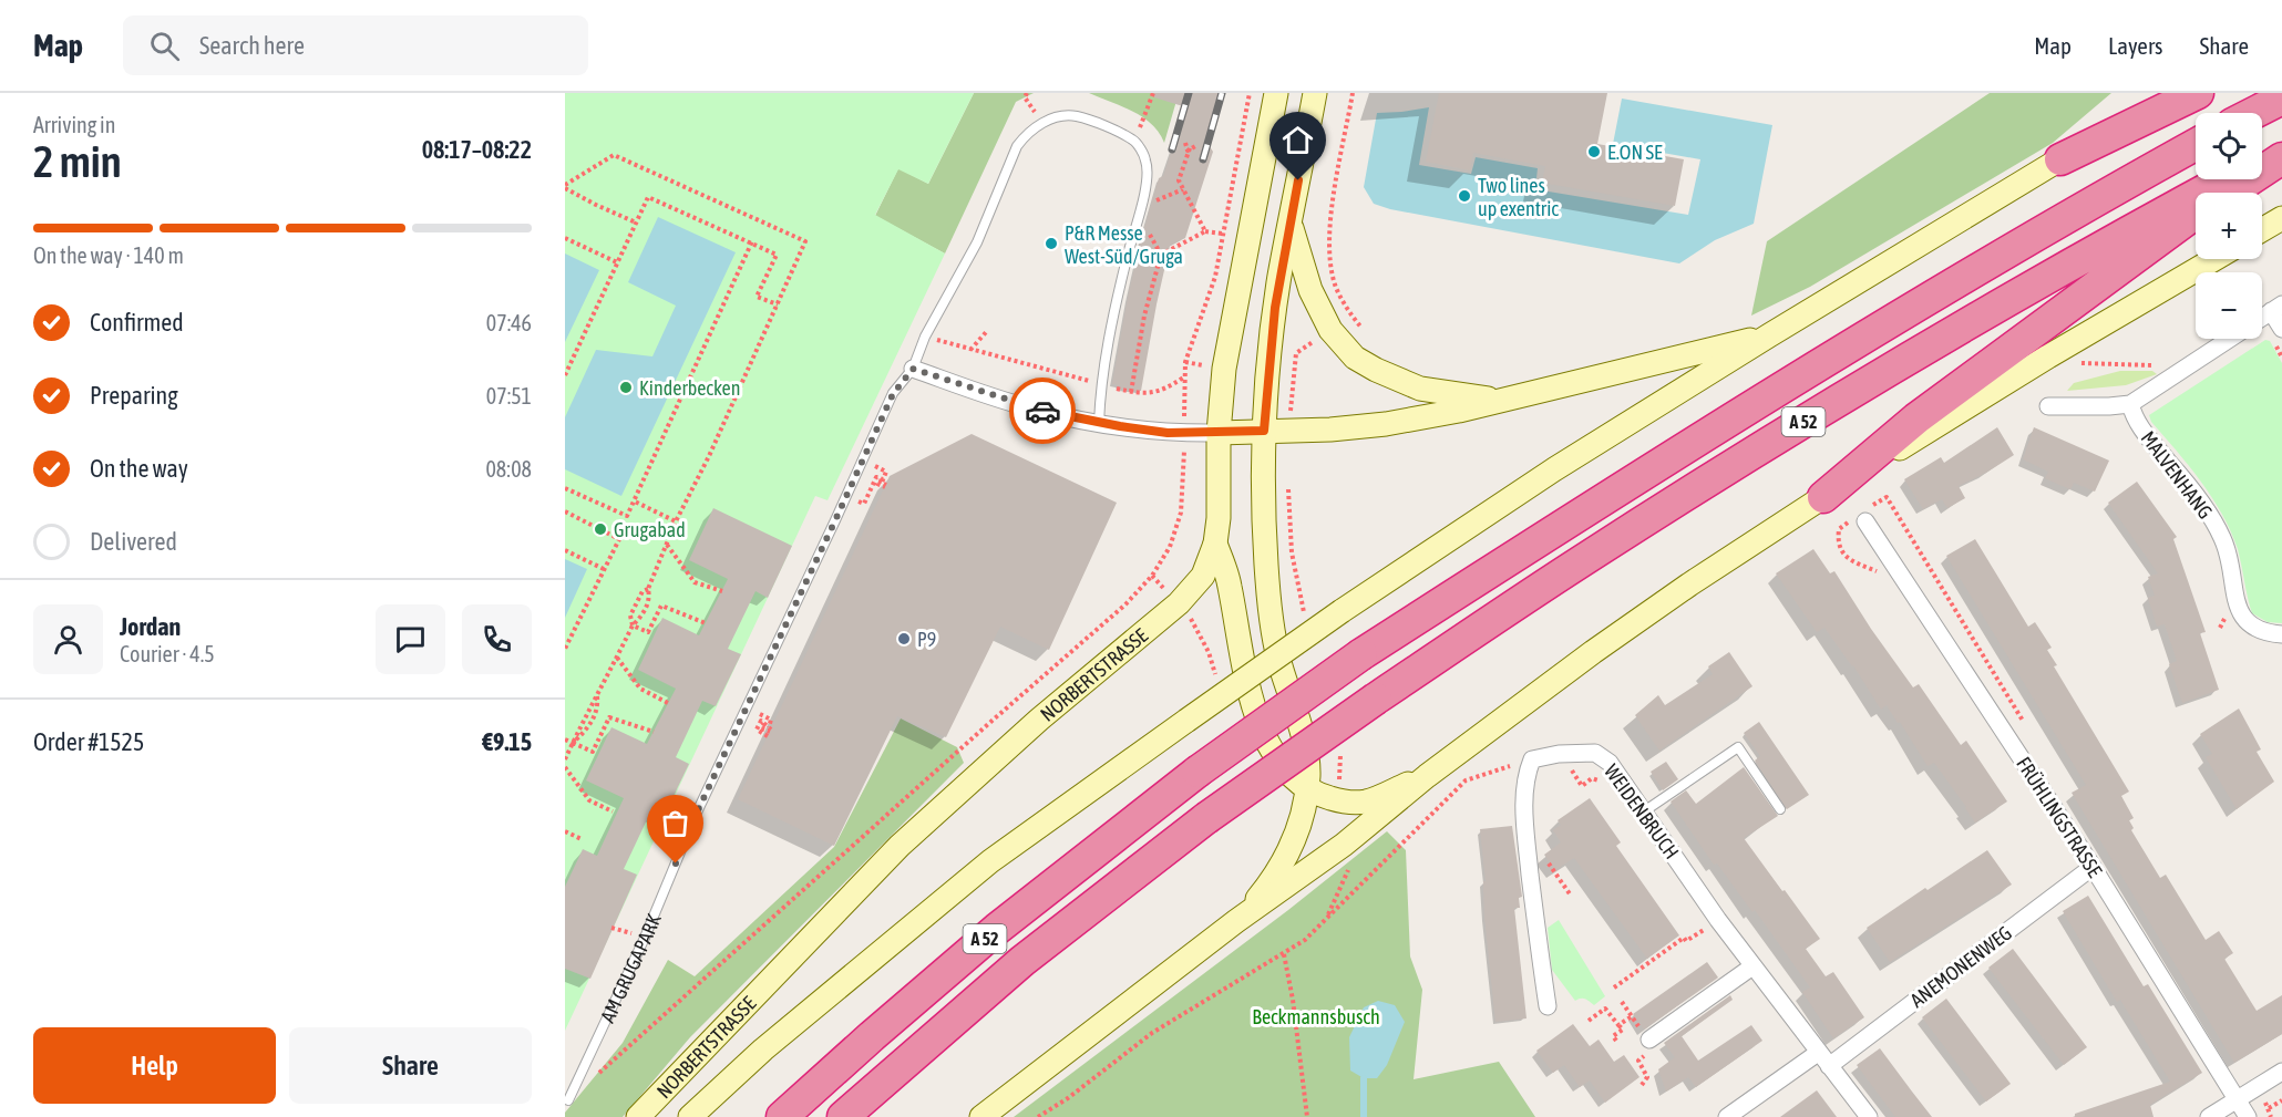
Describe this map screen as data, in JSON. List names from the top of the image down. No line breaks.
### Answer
{"streets":{"highway":["A 52"],"main road":["NORBERTSTRASSE"],"street":["MALVENHANG","WEIDENBRUCH","FRÜHLINGSTRASSE","ANEMONENWEG"],"lane":["AM GRUGAPARK"]},"crossings":[["WEIDENBRUCH","ANEMONENWEG"],["FRÜHLINGSTRASSE","ANEMONENWEG"]],"parks":["Beckmannsbusch"],"places":["E.ON SE","Two lines up exentric","P&R Messe West-Süd/Gruga","Kinderbecken","Grugabad","P9"],"page":{"header":"Map","search":"Search here","nav":["Map","Layers","Share"],"heading":["2 min","Arriving in","08:17–08:22"],"panel":["Jordan","Courier · 4.5","Order #1525","€9.15"],"map_buttons":["+","−"],"bar":"On the way · 140 m","list":[["Confirmed","07:46"],["Preparing","07:51"],["On the way","08:08"],"Delivered"],"buttons":["Help","Share"]}}
